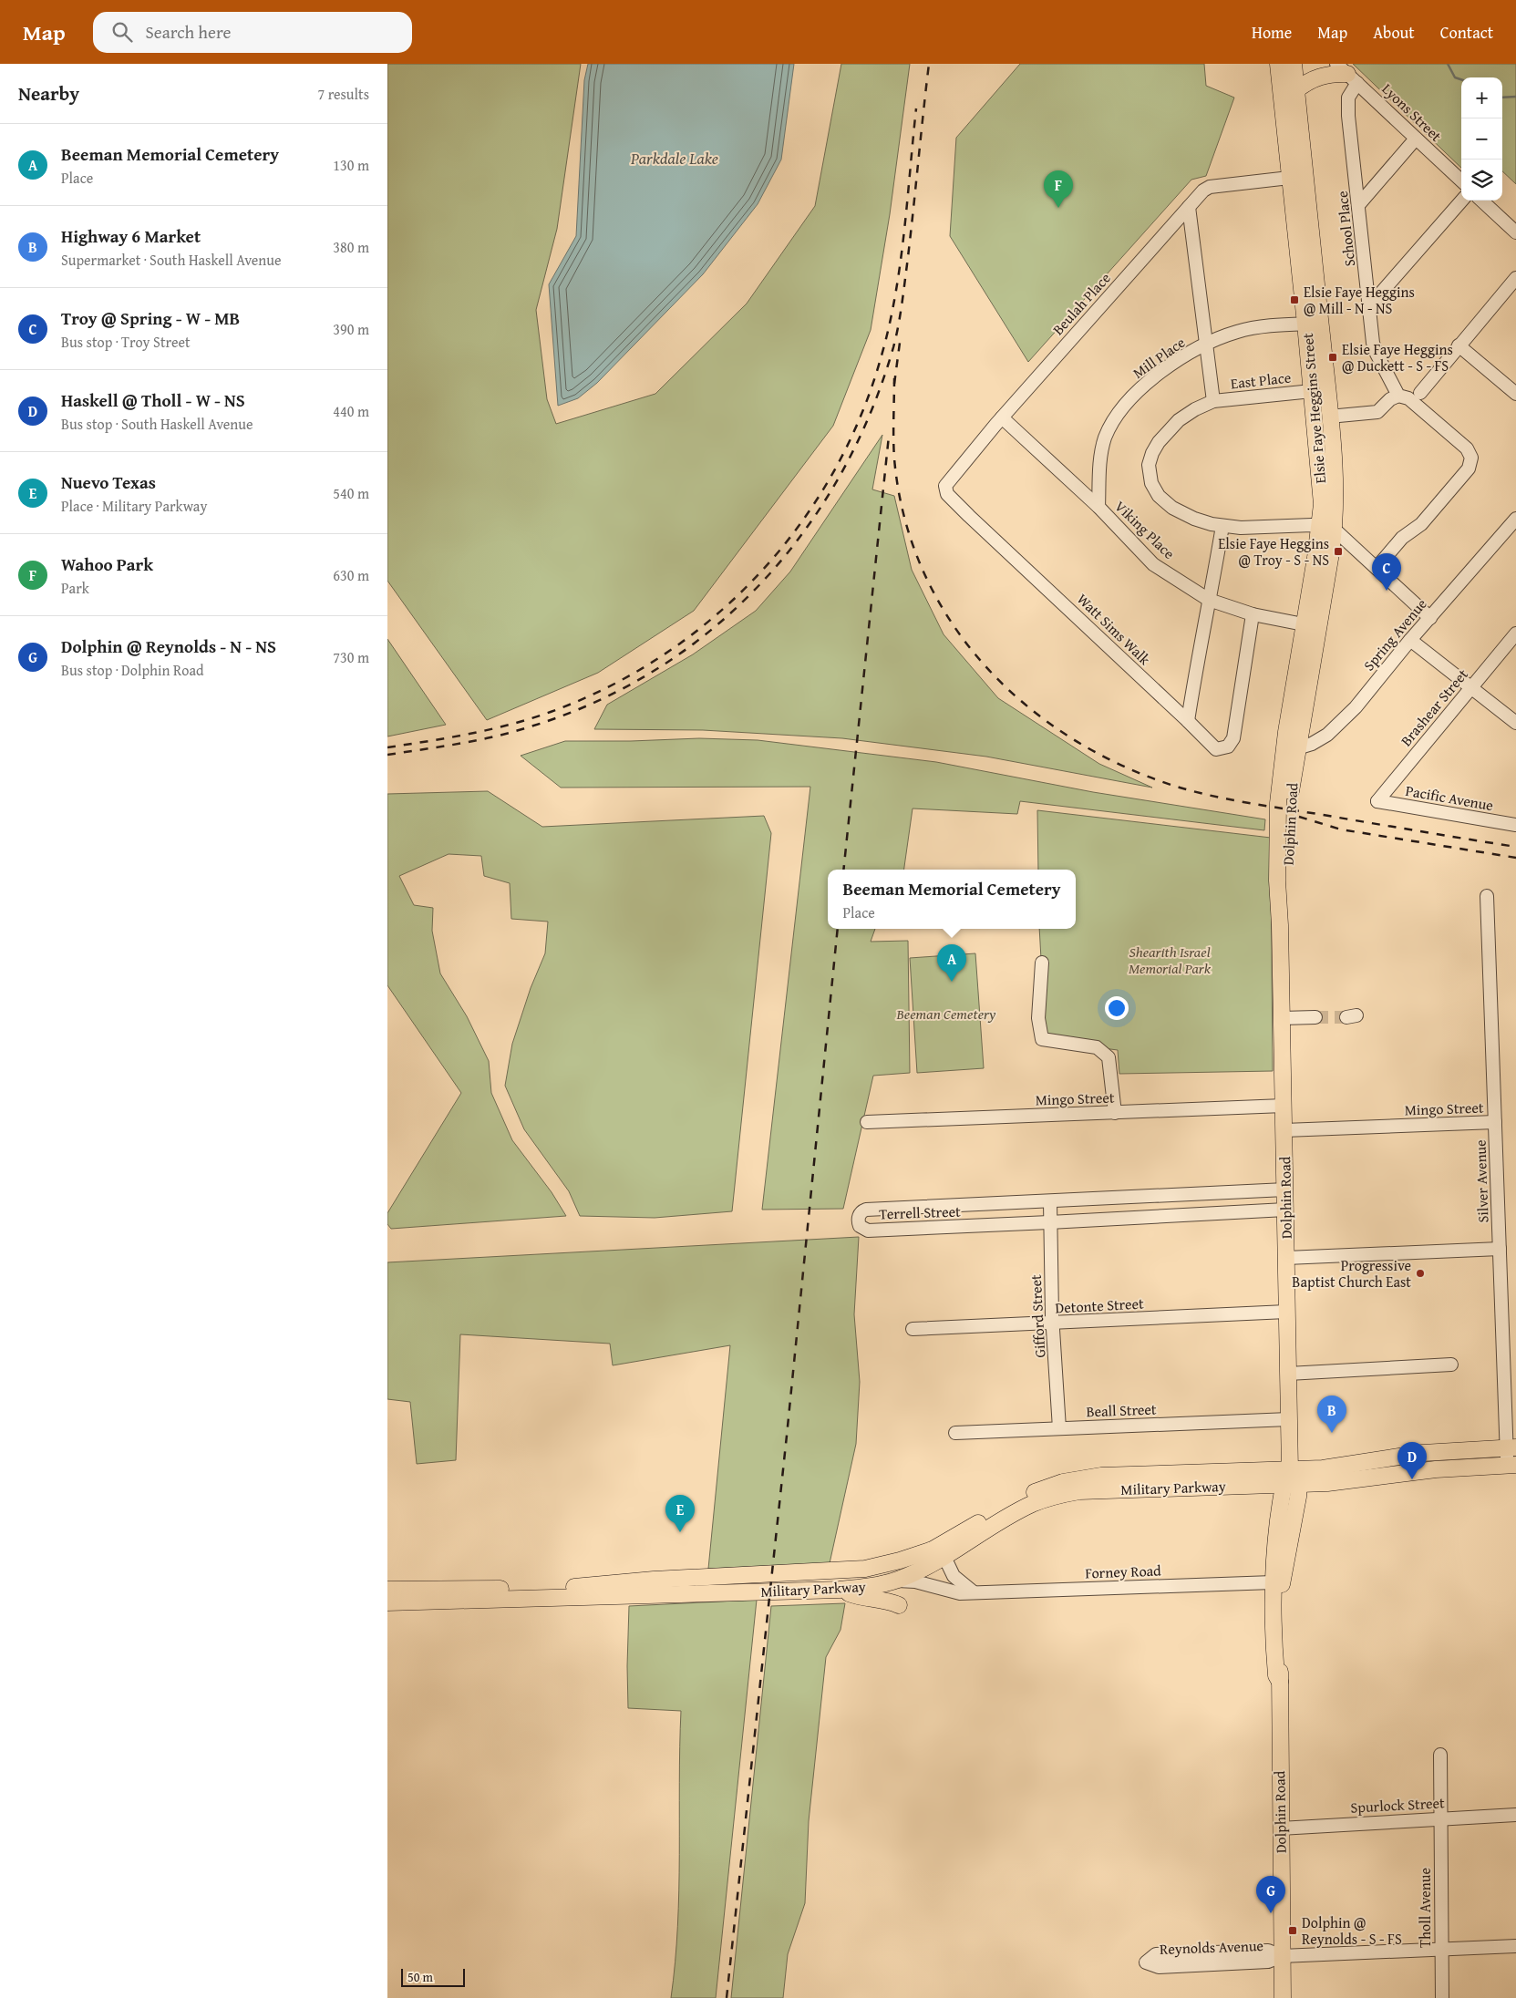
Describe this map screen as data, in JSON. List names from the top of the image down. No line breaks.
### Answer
{"streets":{"main road":["Elsie Faye Heggins Street","Dolphin Road","Military Parkway"],"street":["Lyons Street","School Place","Beulah Place","Mill Place","East Place","Viking Place","Watt Sims Walk","Spring Avenue","Brashear Street","Pacific Avenue","Mingo Street","Silver Avenue","Terrell Street","Detonte Street","Gifford Street","Beall Street","Forney Road","Spurlock Street","Tholl Avenue","Reynolds Avenue"]},"crossings":[["Lyons Street","School Place"],["Beulah Place","Elsie Faye Heggins Street"],["Beulah Place","Viking Place"],["Beulah Place","Watt Sims Walk"],["Mill Place","Elsie Faye Heggins Street"],["Mill Place","Viking Place"],["East Place","Elsie Faye Heggins Street"],["Elsie Faye Heggins Street","Viking Place"],["Elsie Faye Heggins Street","Spring Avenue"],["Elsie Faye Heggins Street","Dolphin Road"],["Viking Place","Watt Sims Walk"],["Spring Avenue","Dolphin Road"],["Brashear Street","Pacific Avenue"],["Dolphin Road","Mingo Street"],["Dolphin Road","Terrell Street"],["Dolphin Road","Detonte Street"],["Dolphin Road","Beall Street"],["Dolphin Road","Military Parkway"],["Dolphin Road","Forney Road"],["Dolphin Road","Spurlock Street"],["Dolphin Road","Reynolds Avenue"],["Mingo Street","Silver Avenue"],["Silver Avenue","Military Parkway"],["Terrell Street","Gifford Street"],["Detonte Street","Gifford Street"],["Gifford Street","Beall Street"],["Military Parkway","Forney Road"],["Spurlock Street","Tholl Avenue"],["Tholl Avenue","Reynolds Avenue"]],"water":["Parkdale Lake"],"parks":["Shearith Israel Memorial Park","Beeman Cemetery"],"places":{"transit":["Elsie Faye Heggins @ Mill - N - NS","Elsie Faye Heggins @ Duckett - S - FS","Elsie Faye Heggins @ Troy - S - NS","Dolphin @ Reynolds - S - FS"],"other":["Progressive Baptist Church East"]},"scale_bar":"50 m","page":{"header":"Map","search":"Search here","nav":["Home","Map","About","Contact"],"heading":["Nearby","7 results"],"map_buttons":["+","−"],"list":[{"mark":"A","name":"Beeman Memorial Cemetery","note":"Place","value":"130 m"},{"mark":"B","name":"Highway 6 Market","note":"Supermarket · South Haskell Avenue","value":"380 m"},{"mark":"C","name":"Troy @ Spring - W - MB","note":"Bus stop · Troy Street","value":"390 m"},{"mark":"D","name":"Haskell @ Tholl - W - NS","note":"Bus stop · South Haskell Avenue","value":"440 m"},{"mark":"E","name":"Nuevo Texas","note":"Place · Military Parkway","value":"540 m"},{"mark":"F","name":"Wahoo Park","note":"Park","value":"630 m"},{"mark":"G","name":"Dolphin @ Reynolds - N - NS","note":"Bus stop · Dolphin Road","value":"730 m"}],"pins":["F","C","A","B","D","E","G"],"popup":["Beeman Memorial Cemetery","Place"],"scale":"50 m"}}
